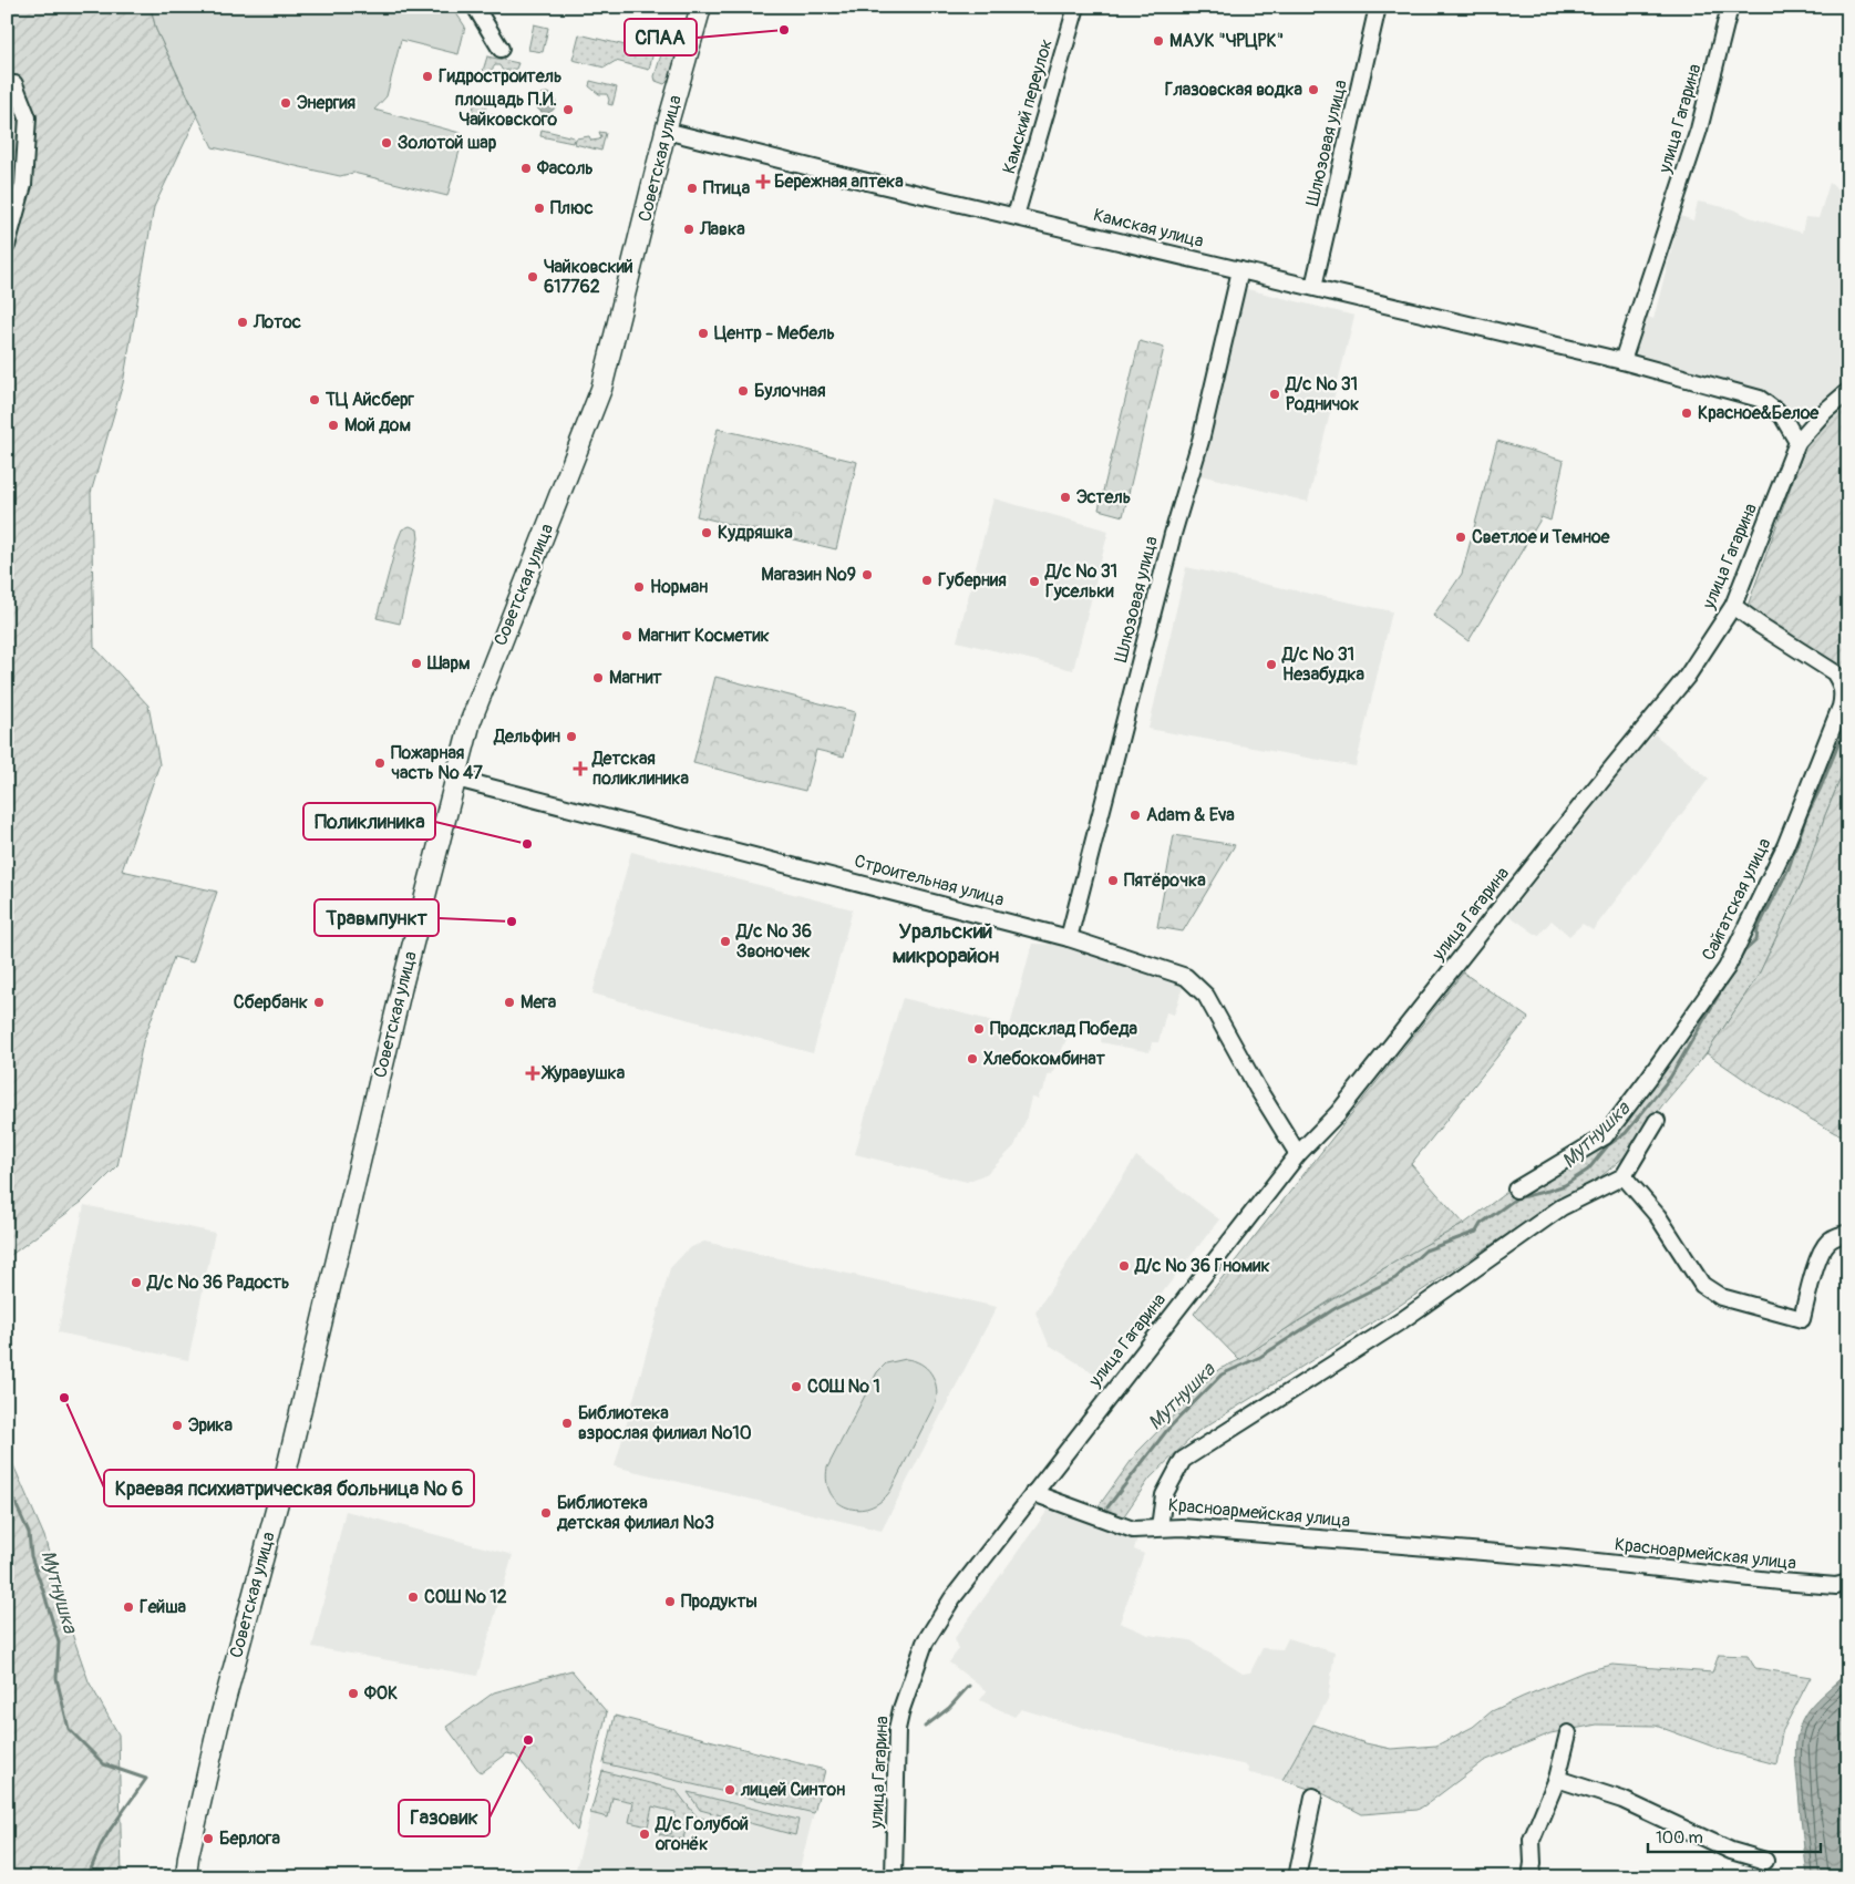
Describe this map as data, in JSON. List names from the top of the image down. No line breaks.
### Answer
{"streets":{"main road":["Советская улица"],"street":["Камский переулок","улица Гагарина","Шлюзовая улица","Камская улица","Строительная улица","Сайгатская улица","Красноармейская улица"]},"crossings":[["Камский переулок","Камская улица"],["улица Гагарина","Камская улица"],["улица Гагарина","Строительная улица"],["улица Гагарина","Сайгатская улица"],["Шлюзовая улица","Камская улица"],["Шлюзовая улица","Строительная улица"],["Советская улица","Камская улица"],["Советская улица","Строительная улица"]],"districts":["Уральский микрорайон"],"water":["Мутнушка"],"places":{"other":["СПАА","МАУК \"ЧРЦРК\"","Гидростроитель","Глазовская водка","Энергия","площадь П.И. Чайковского","Золотой шар","Фасоль","Птица","Плюс","Лавка","Чайковский 617762","Лотос","Центр - Мебель","Булочная","Д/с № 31 Родничок","ТЦ Айсберг","Красное&Белое","Мой дом","Эстель","Кудряшка","Светлое и Темное","Магазин №9","Губерния","Д/с № 31 Гусельки","Норман","Магнит Косметик","Шарм","Д/с № 31 Незабудка","Магнит","Дельфин","Пожарная часть № 47","Adam & Eva","Поликлиника","Пятёрочка","Травмпункт","Д/с № 36 Звоночек","Сбербанк","Мега","Продсклад Победа","Хлебокомбинат","Д/с № 36 Гномик","Д/с № 36 Радость","СОШ № 1","Краевая психиатрическая больница № 6","Библиотека взрослая филиал №10","Эрика","Библиотека детская филиал №3","СОШ № 12","Продукты","Гейша","ФОК","Газовик","лицей Синтон","Д/с Голубой огонёк","Берлога"],"health":["Бережная аптека","Детская поликлиника","Журавушка"]},"scale_bar":"100 m"}
